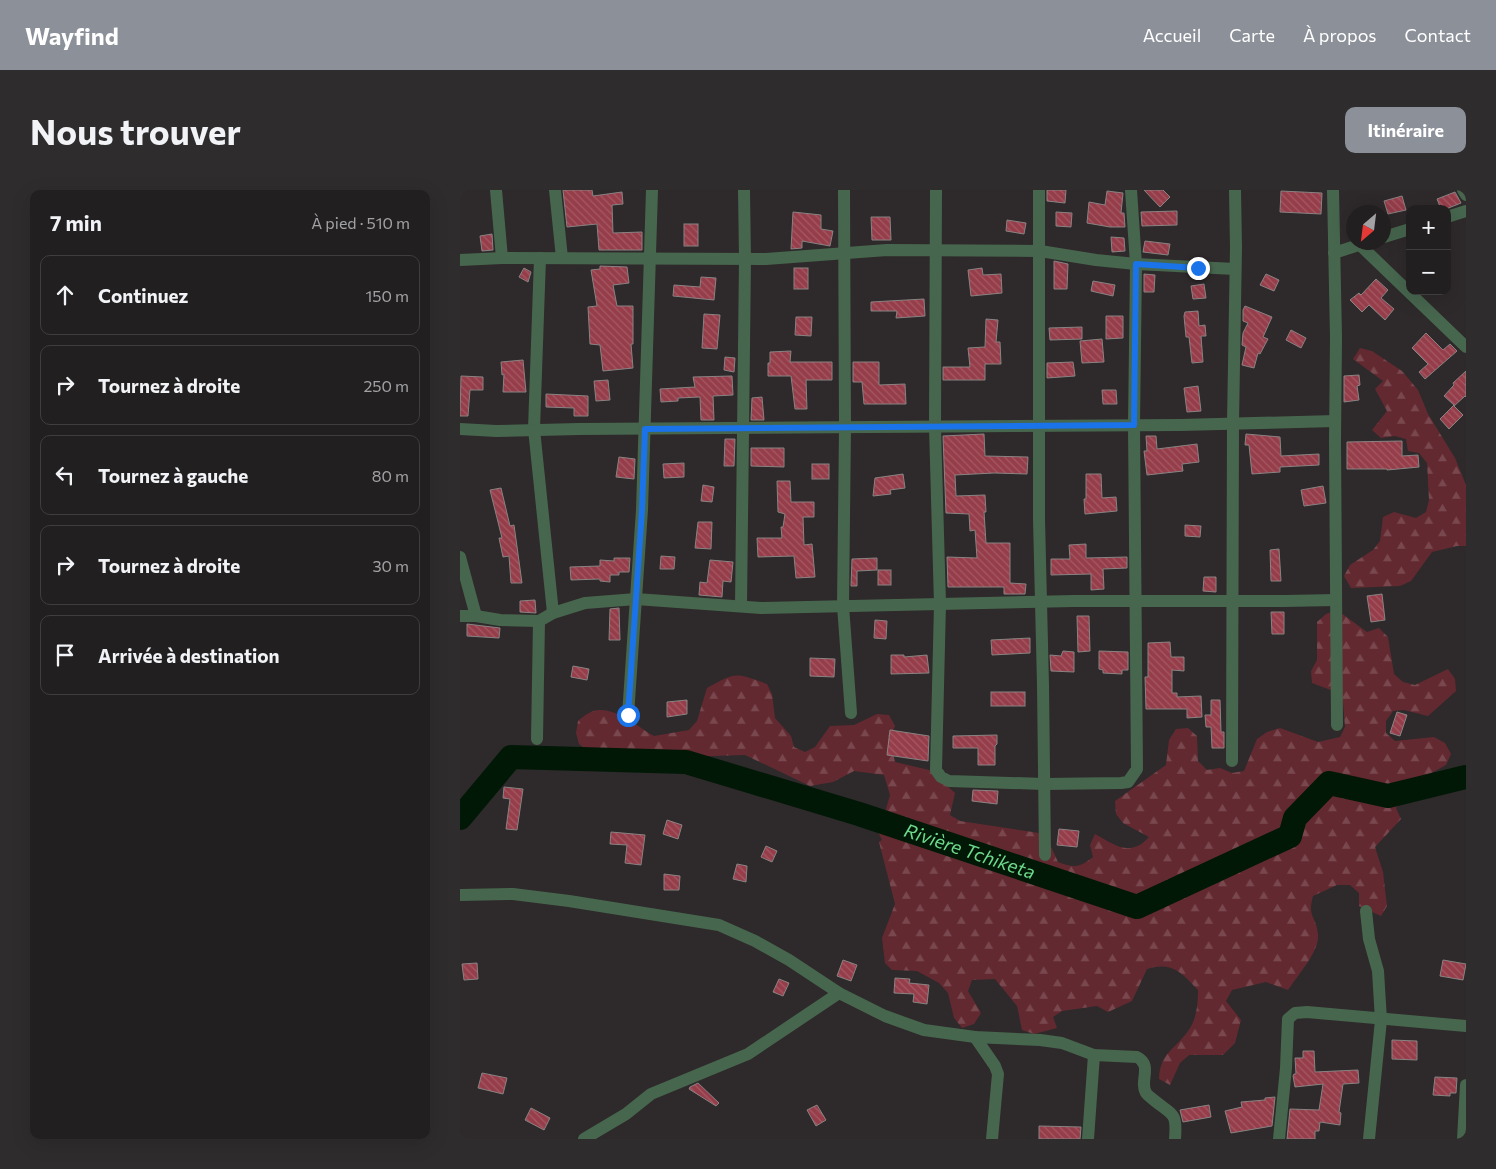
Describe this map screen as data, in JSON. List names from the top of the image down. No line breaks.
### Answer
{"water":["Rivière Tchiketa"],"north":"bottom left","page":{"header":"Wayfind","nav":["Accueil","Carte","À propos","Contact"],"buttons":"Itinéraire","title":"Nous trouver","heading":["7 min","À pied · 510 m"],"map_buttons":["+","−"],"list":[["Continuez","150 m"],["Tournez à droite","250 m"],["Tournez à gauche","80 m"],["Tournez à droite","30 m"],"Arrivée à destination"]}}
